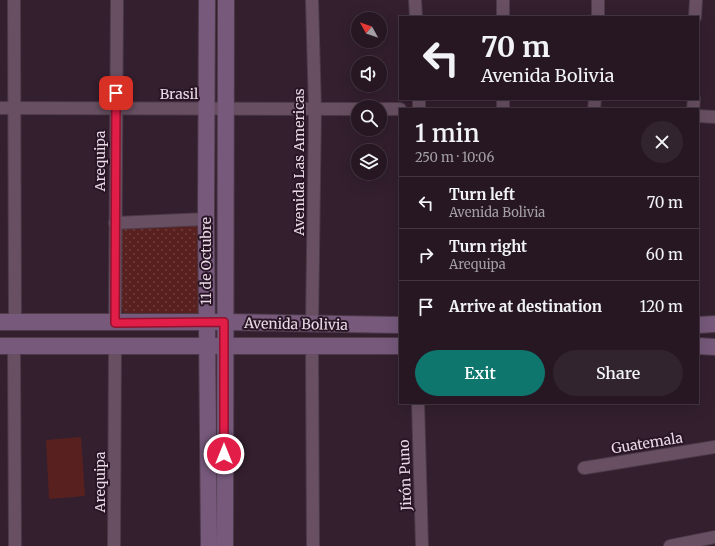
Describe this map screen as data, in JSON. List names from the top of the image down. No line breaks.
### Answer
{"streets":{"street":["Brasil","Arequipa","Avenida Las Americas","11 de Octubre","Avenida Bolivia","Guatemala","Jirón Puno"]},"crossings":[["Brasil","Arequipa"],["Brasil","Avenida Las Americas"],["Brasil","11 de Octubre"],["Arequipa","Avenida Bolivia"],["Avenida Las Americas","Avenida Bolivia"],["11 de Octubre","Avenida Bolivia"]],"north":"top left","page":{"turn":["70 m","Avenida Bolivia"],"heading":["1 min","250 m · 10:06"],"list":[{"name":"Turn left","note":"Avenida Bolivia","value":"70 m"},{"name":"Turn right","note":"Arequipa","value":"60 m"},{"name":"Arrive at destination","value":"120 m"}],"buttons":["Exit","Share"]}}
